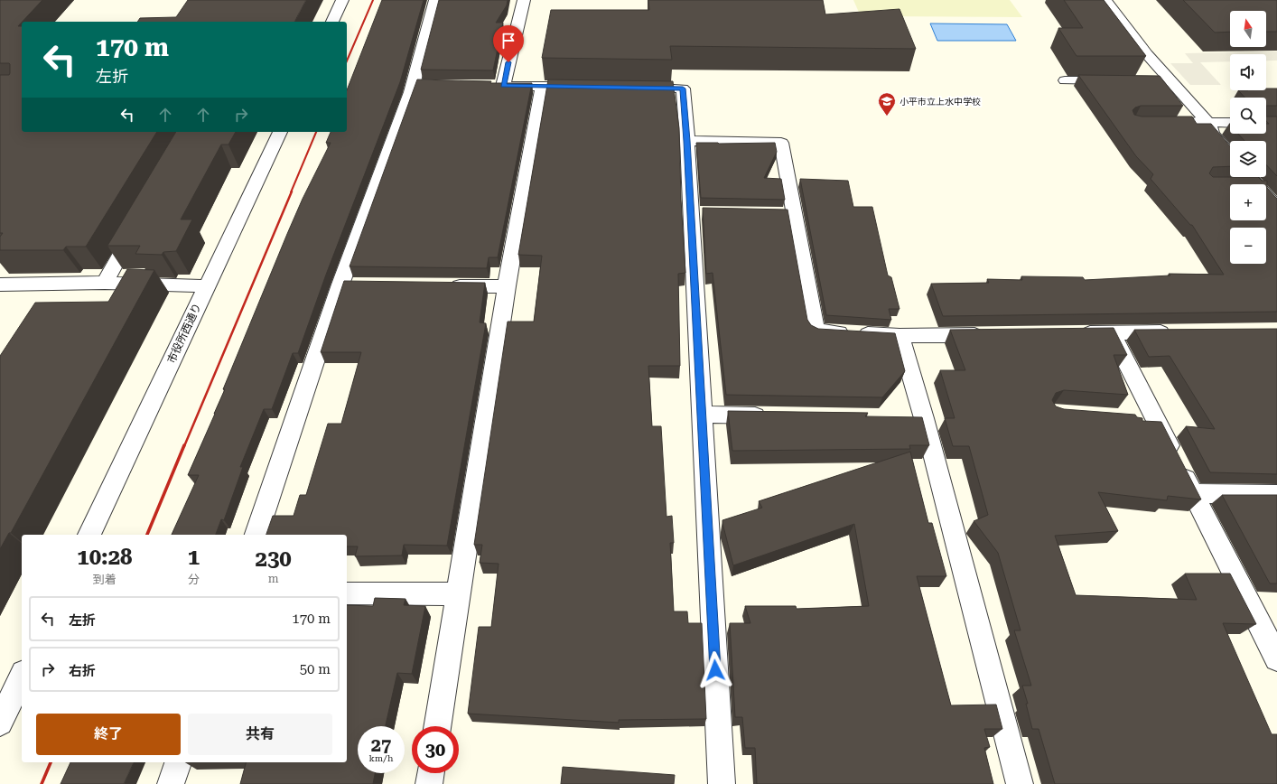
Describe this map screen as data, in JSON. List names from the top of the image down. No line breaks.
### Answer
{"streets":{"street":["市役所西通り"]},"places":{"school or university":["小平市立上水中学校"]},"north":"top","page":{"map_buttons":["+","−"],"turn":["170 m","左折"],"eta":["10:28","到着","1","分","230","m"],"list":[{"name":"左折","value":"170 m"},{"name":"右折","value":"50 m"}],"buttons":["終了","共有"],"speed":"27 km/h","limit":"30"}}
